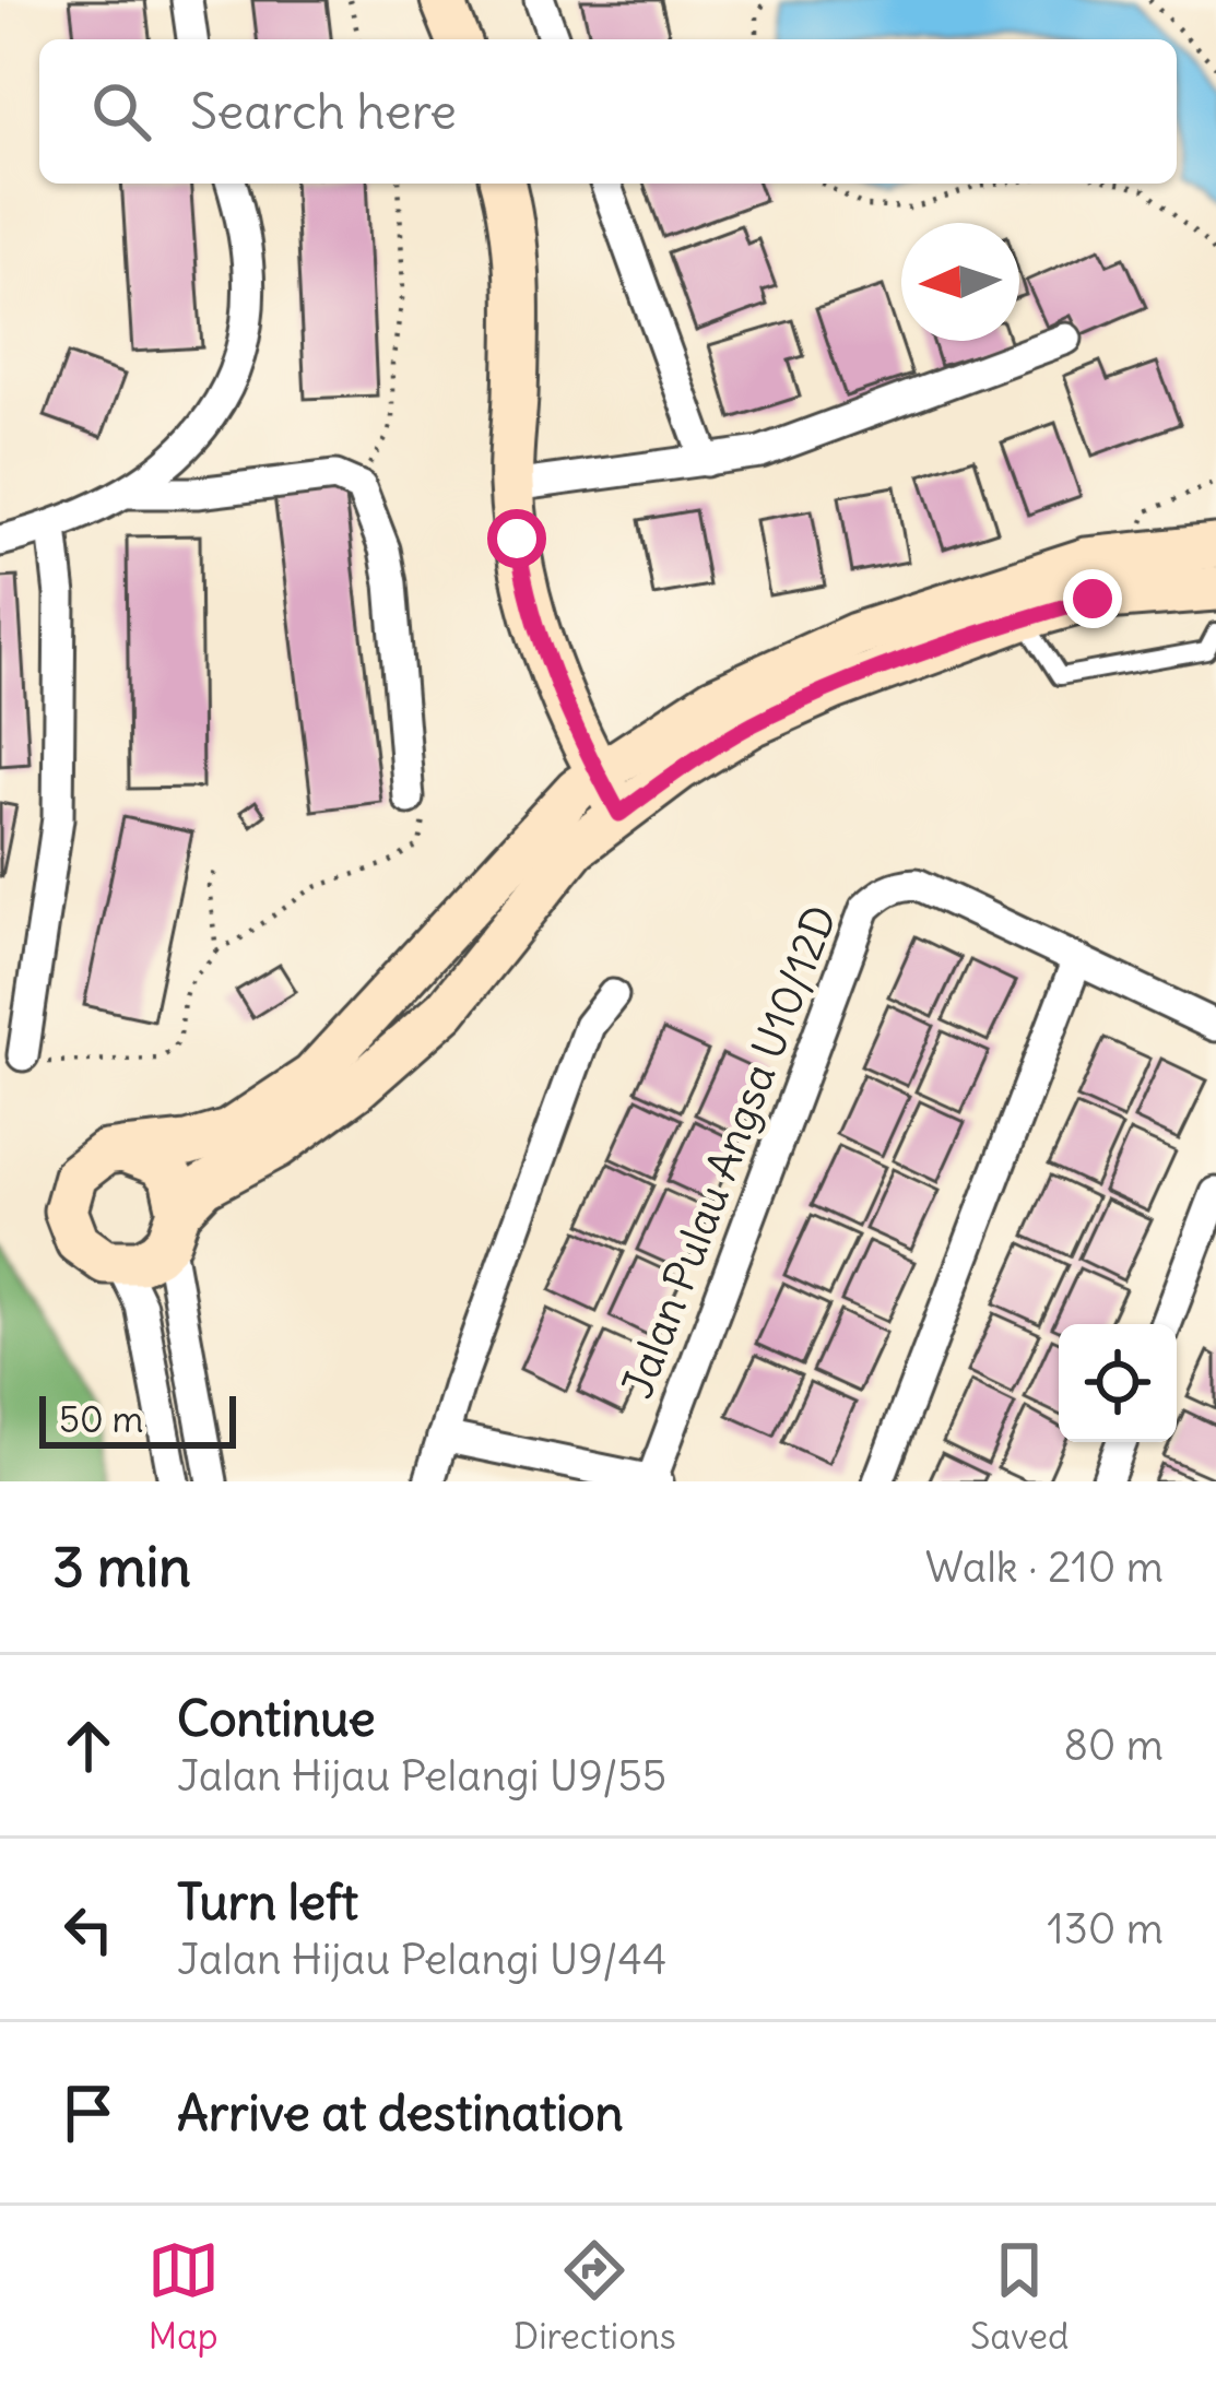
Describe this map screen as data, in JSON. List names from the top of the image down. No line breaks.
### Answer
{"streets":{"street":["Jalan Pulau Angsa U10/12D"]},"scale_bar":"50 m","north":"left","page":{"search":"Search here","scale":"50 m","heading":["3 min","Walk · 210 m"],"list":[["Continue","Jalan Hijau Pelangi U9/55","80 m"],["Turn left","Jalan Hijau Pelangi U9/44","130 m"],"Arrive at destination"],"nav":["Map","Directions","Saved"]}}
